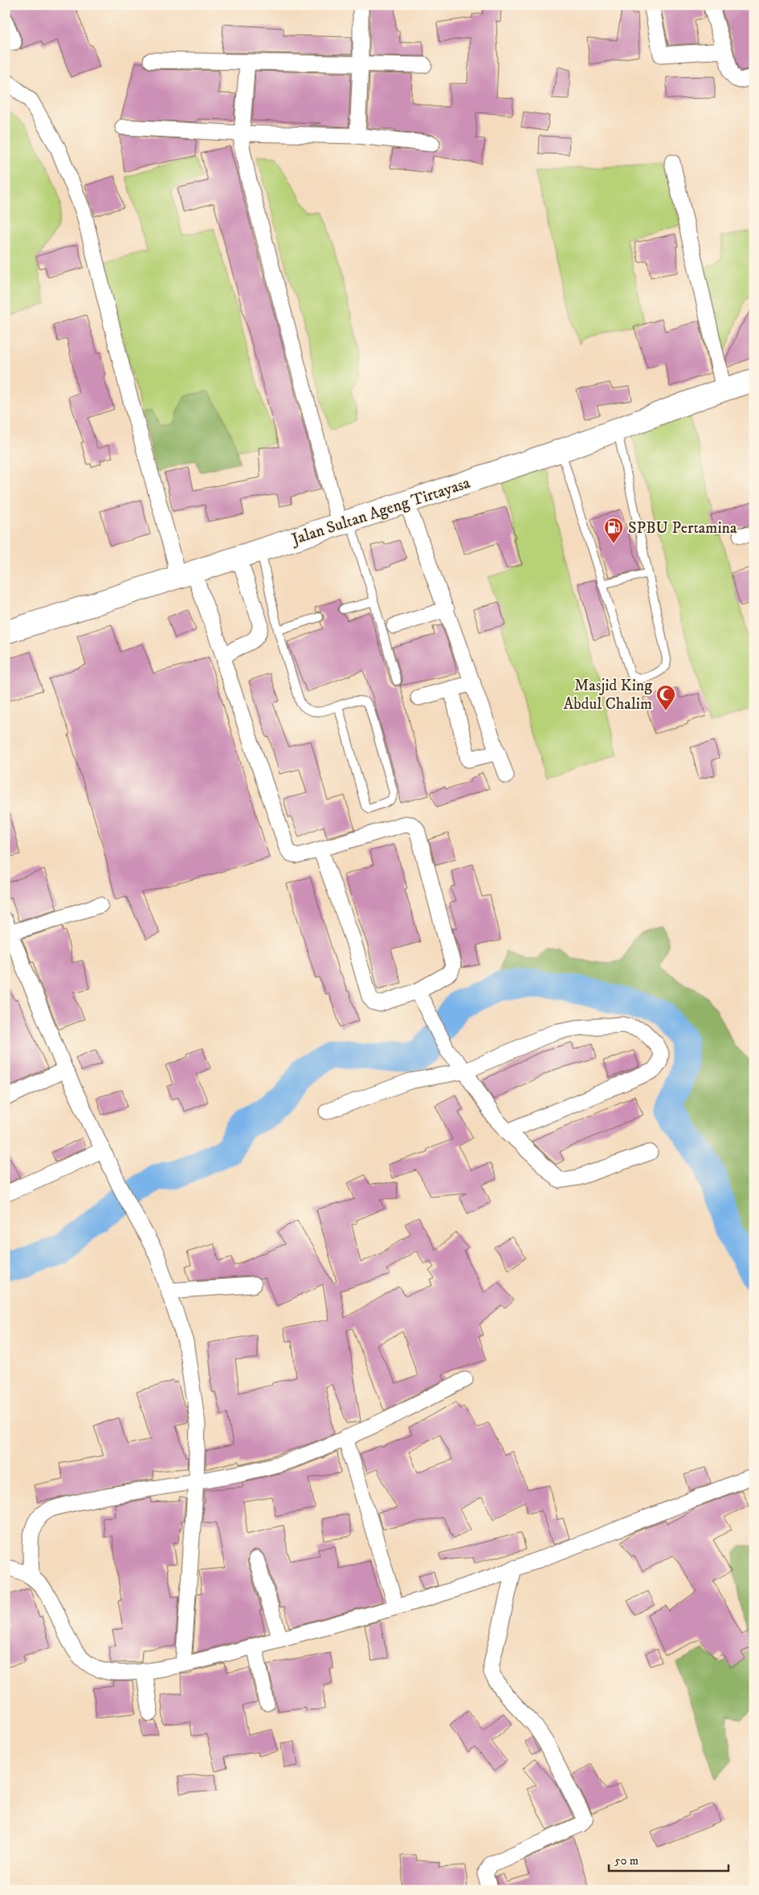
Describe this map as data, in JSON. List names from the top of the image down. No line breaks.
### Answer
{"streets":{"main road":["Jalan Sultan Ageng Tirtayasa"]},"places":{"fuel station":["SPBU Pertamina"],"mosque":["Masjid King Abdul Chalim"]},"scale_bar":"50 m"}
